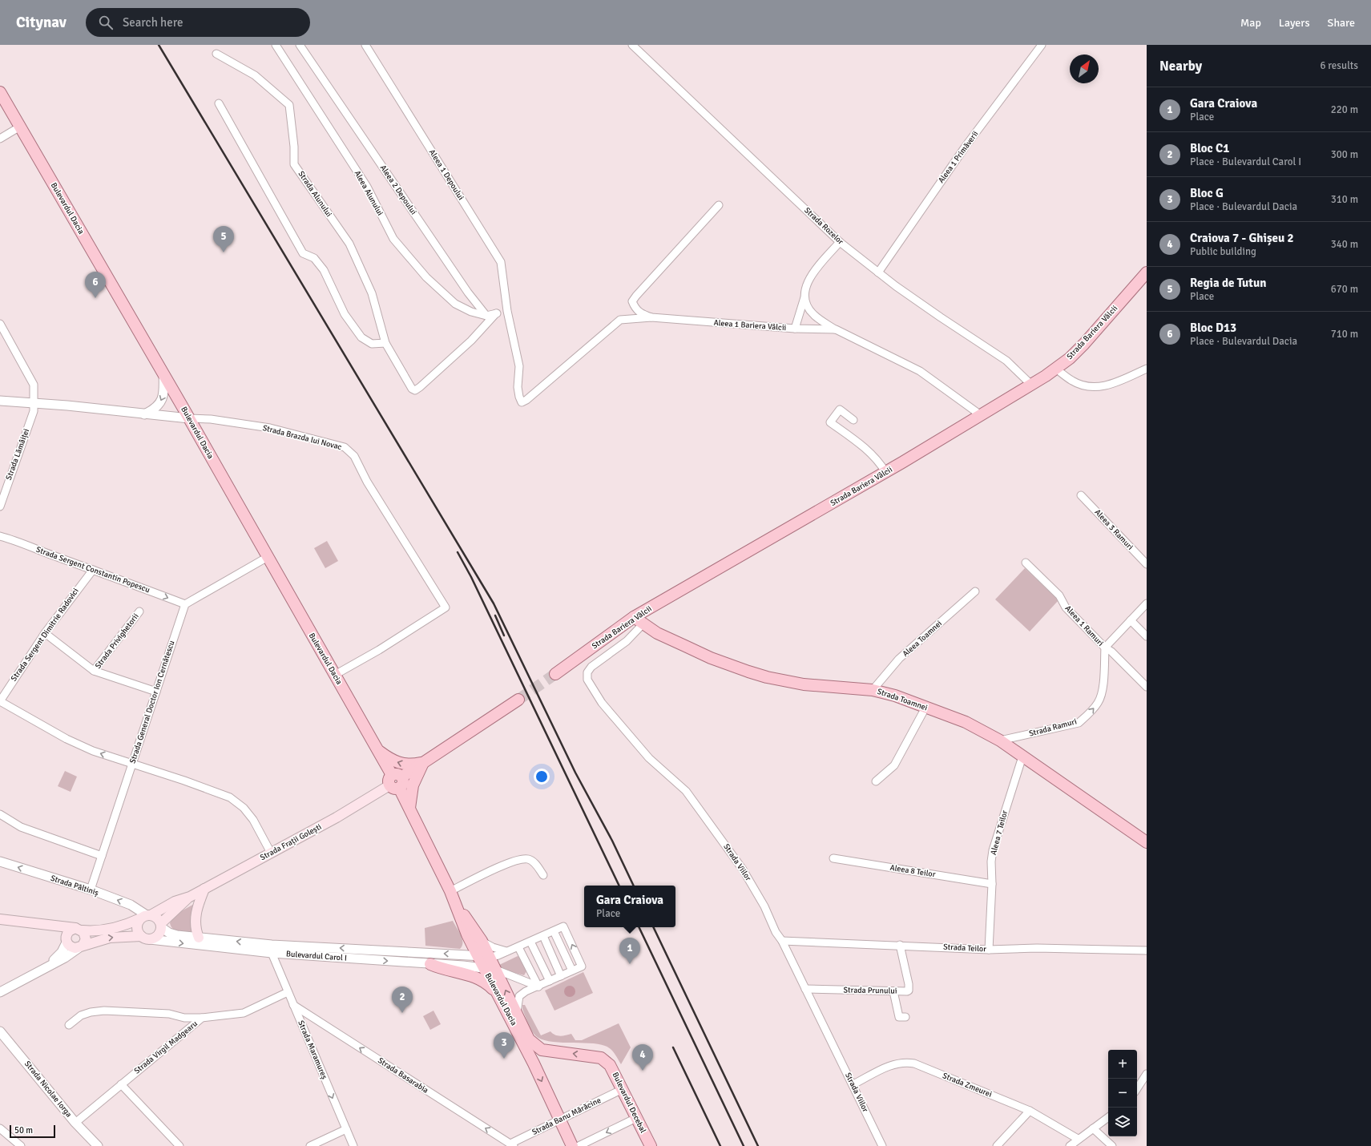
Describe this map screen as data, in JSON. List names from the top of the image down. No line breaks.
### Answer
{"streets":{"main road":["Bulevardul Dacia","Strada Bariera Vâlcii","Strada Toamnei","Strada Frații Golești","Bulevardul Decebal"],"street":["Aleea 1 Primăverii","Aleea 1 Depoului","Aleea 2 Depoului","Aleea Alunului","Strada Alunului","Strada Rozelor","Aleea 1 Bariera Vâlcii","Strada Brazda lui Novac","Strada Lămâiței","Aleea 3 Ramuri","Strada Sergent Constantin Popescu","Aleea 1 Ramuri","Strada Sergent Dimitrie Radovici","Aleea Toamnei","Strada Privighetorii","Strada General Doctor Ion Cernătescu","Strada Ramuri","Aleea 7 Teilor","Strada Viilor","Aleea 8 Teilor","Strada Păltiniș","Strada Teilor","Bulevardul Carol I","Strada Prunului","Strada Virgil Madgearu","Strada Maramureș","Strada Basarabia","Strada Zmeurei","Strada Nicolae Iorga","Strada Banu Mărăcine"]},"crossings":[["Aleea 1 Primăverii","Strada Rozelor"],["Aleea 1 Depoului","Aleea 1 Bariera Vâlcii"],["Aleea 2 Depoului","Aleea Alunului"],["Bulevardul Dacia","Strada Brazda lui Novac"],["Bulevardul Dacia","Strada Frații Golești"],["Bulevardul Dacia","Bulevardul Carol I"],["Bulevardul Dacia","Bulevardul Decebal"],["Bulevardul Dacia","Strada Banu Mărăcine"],["Strada Rozelor","Strada Bariera Vâlcii"],["Aleea 1 Bariera Vâlcii","Strada Bariera Vâlcii"],["Strada Bariera Vâlcii","Strada Toamnei"],["Strada Brazda lui Novac","Strada Lămâiței"],["Strada Sergent Constantin Popescu","Strada Sergent Dimitrie Radovici"],["Strada Sergent Constantin Popescu","Strada General Doctor Ion Cernătescu"],["Aleea 1 Ramuri","Strada Ramuri"],["Strada Sergent Dimitrie Radovici","Strada Privighetorii"],["Aleea Toamnei","Strada Toamnei"],["Strada Privighetorii","Strada General Doctor Ion Cernătescu"],["Strada Toamnei","Strada Ramuri"],["Strada Toamnei","Aleea 7 Teilor"],["Strada Toamnei","Strada Viilor"],["Strada General Doctor Ion Cernătescu","Strada Păltiniș"],["Aleea 7 Teilor","Aleea 8 Teilor"],["Aleea 7 Teilor","Strada Teilor"],["Strada Frații Golești","Strada Păltiniș"],["Strada Frații Golești","Bulevardul Carol I"],["Strada Viilor","Strada Teilor"],["Strada Viilor","Strada Prunului"],["Strada Viilor","Strada Zmeurei"],["Strada Păltiniș","Bulevardul Carol I"],["Strada Teilor","Strada Prunului"],["Bulevardul Carol I","Strada Maramureș"],["Strada Virgil Madgearu","Strada Maramureș"],["Strada Virgil Madgearu","Strada Nicolae Iorga"],["Strada Maramureș","Strada Basarabia"],["Strada Basarabia","Strada Banu Mărăcine"],["Bulevardul Decebal","Strada Banu Mărăcine"]],"one_way":["Strada Sergent Constantin Popescu","Strada Ramuri","Strada Maramureș","Strada Basarabia","Bulevardul Decebal"],"scale_bar":"50 m","north":"top right","page":{"header":"Citynav","search":"Search here","nav":["Map","Layers","Share"],"heading":["Nearby","6 results"],"list":[{"mark":"1","name":"Gara Craiova","note":"Place","value":"220 m"},{"mark":"2","name":"Bloc C1","note":"Place · Bulevardul Carol I","value":"300 m"},{"mark":"3","name":"Bloc G","note":"Place · Bulevardul Dacia","value":"310 m"},{"mark":"4","name":"Craiova 7 - Ghișeu 2","note":"Public building","value":"340 m"},{"mark":"5","name":"Regia de Tutun","note":"Place","value":"670 m"},{"mark":"6","name":"Bloc D13","note":"Place · Bulevardul Dacia","value":"710 m"}],"pins":["5","6","1","2","3","4"],"popup":["Gara Craiova","Place"],"map_buttons":["+","−"],"scale":"50 m"}}
